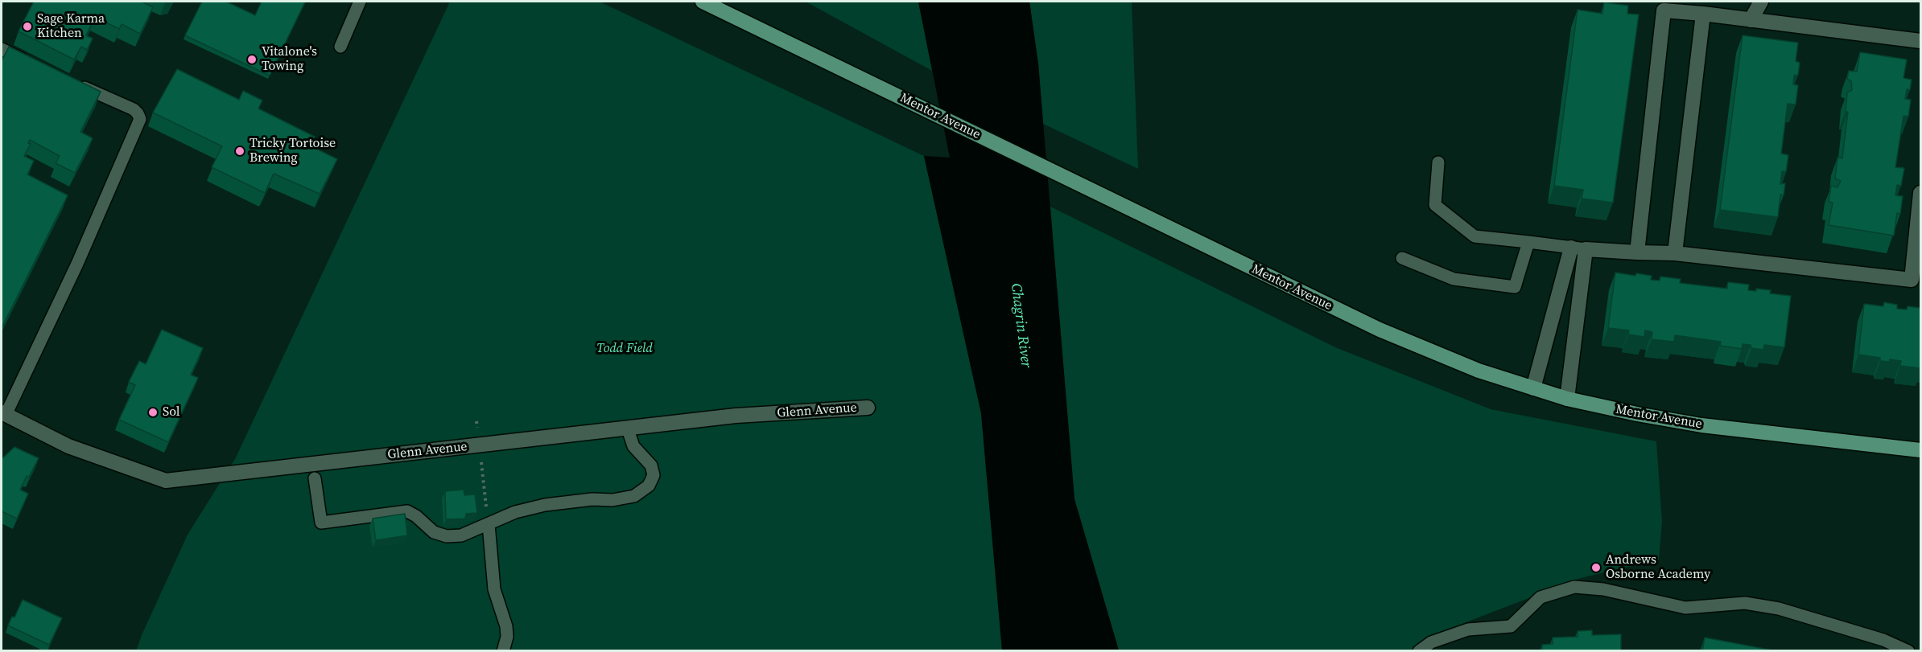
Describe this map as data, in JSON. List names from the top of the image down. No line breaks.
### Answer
{"streets":{"main road":["Mentor Avenue"],"street":["Glenn Avenue"]},"water":["Chagrin River"],"parks":["Todd Field"],"places":["Sage Karma Kitchen","Vitalone's Towing","Tricky Tortoise Brewing","Sol","Andrews Osborne Academy"]}
